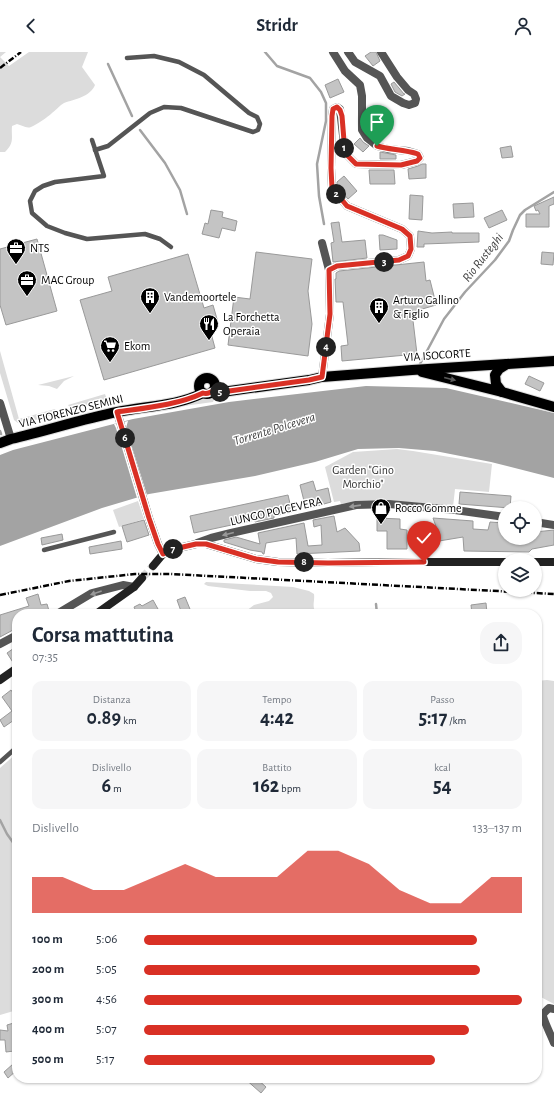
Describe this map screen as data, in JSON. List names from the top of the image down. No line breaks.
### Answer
{"streets":{"main road":["VIA ISOCORTE","VIA FIORENZO SEMINI"],"street":["LUNGO POLCEVERA"]},"crossings":[["VIA ISOCORTE","VIA FIORENZO SEMINI"]],"one_way":["LUNGO POLCEVERA"],"water":["Rio Rusteghi","Torrente Polcevera"],"parks":["Garden \"Gino Morchio\""],"places":{"office":["NTS","MAC Group"],"building":["Vandemoortele","Arturo Gallino & Figlio"],"restaurant":["La Forchetta Operaia"],"supermarket":["Ekom"],"shop":["Rocco Gomme"]},"page":{"header":"Stridr","pins":["1","2","3","4","5","6","7","8"],"heading":["Corsa mattutina","07:35"],"stats":[["Distanza","0.89 km"],["Tempo","4:42"],["Passo","5:17 /km"],["Dislivello","6 m"],["Battito","162 bpm"],["kcal","54"]],"chart":["Dislivello","133–137 m"],"list":[{"name":"100 m","note":"5:06"},{"name":"200 m","note":"5:05"},{"name":"300 m","note":"4:56"},{"name":"400 m","note":"5:07"},{"name":"500 m","note":"5:17"}]}}
